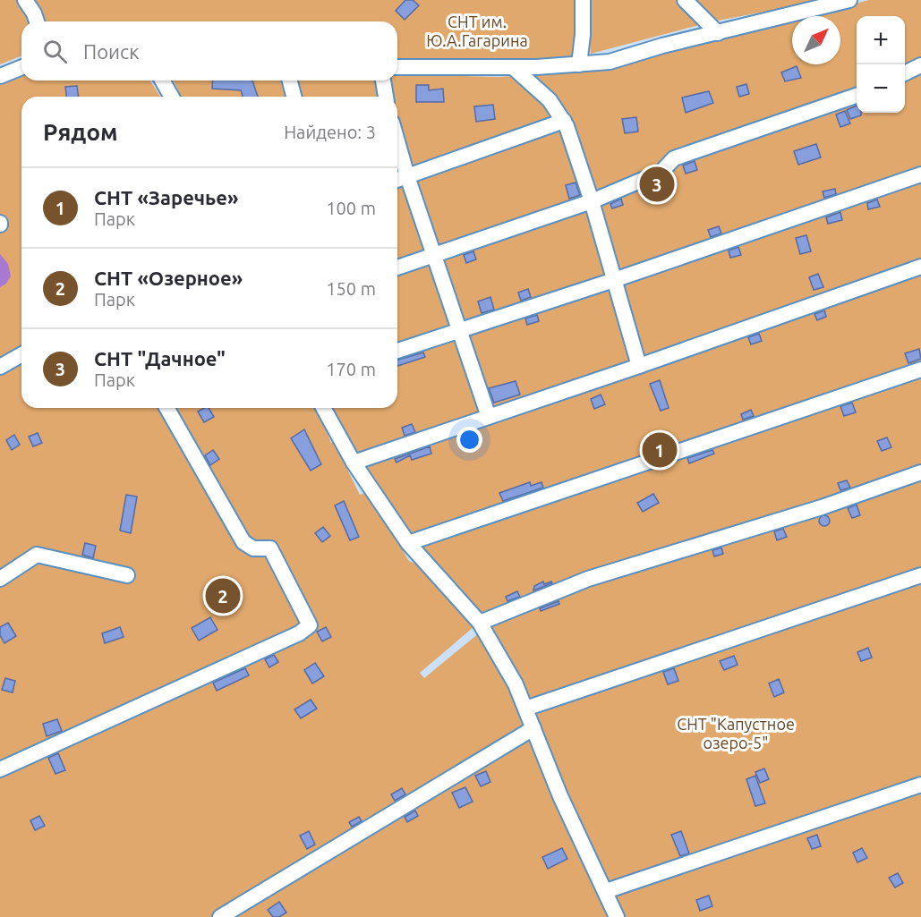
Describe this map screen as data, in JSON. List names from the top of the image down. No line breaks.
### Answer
{"parks":["СНТ им. Ю.А.Гагарина","СНТ \"Капустное озеро-5\""],"north":"top right","page":{"map_buttons":["+","−"],"search":"Поиск","heading":["Рядом","Найдено: 3"],"pins":["3","1","2"],"list":[{"mark":"1","name":"СНТ «Заречье»","note":"Парк","value":"100 m"},{"mark":"2","name":"СНТ «Озерное»","note":"Парк","value":"150 m"},{"mark":"3","name":"СНТ \"Дачное\"","note":"Парк","value":"170 m"}]}}
